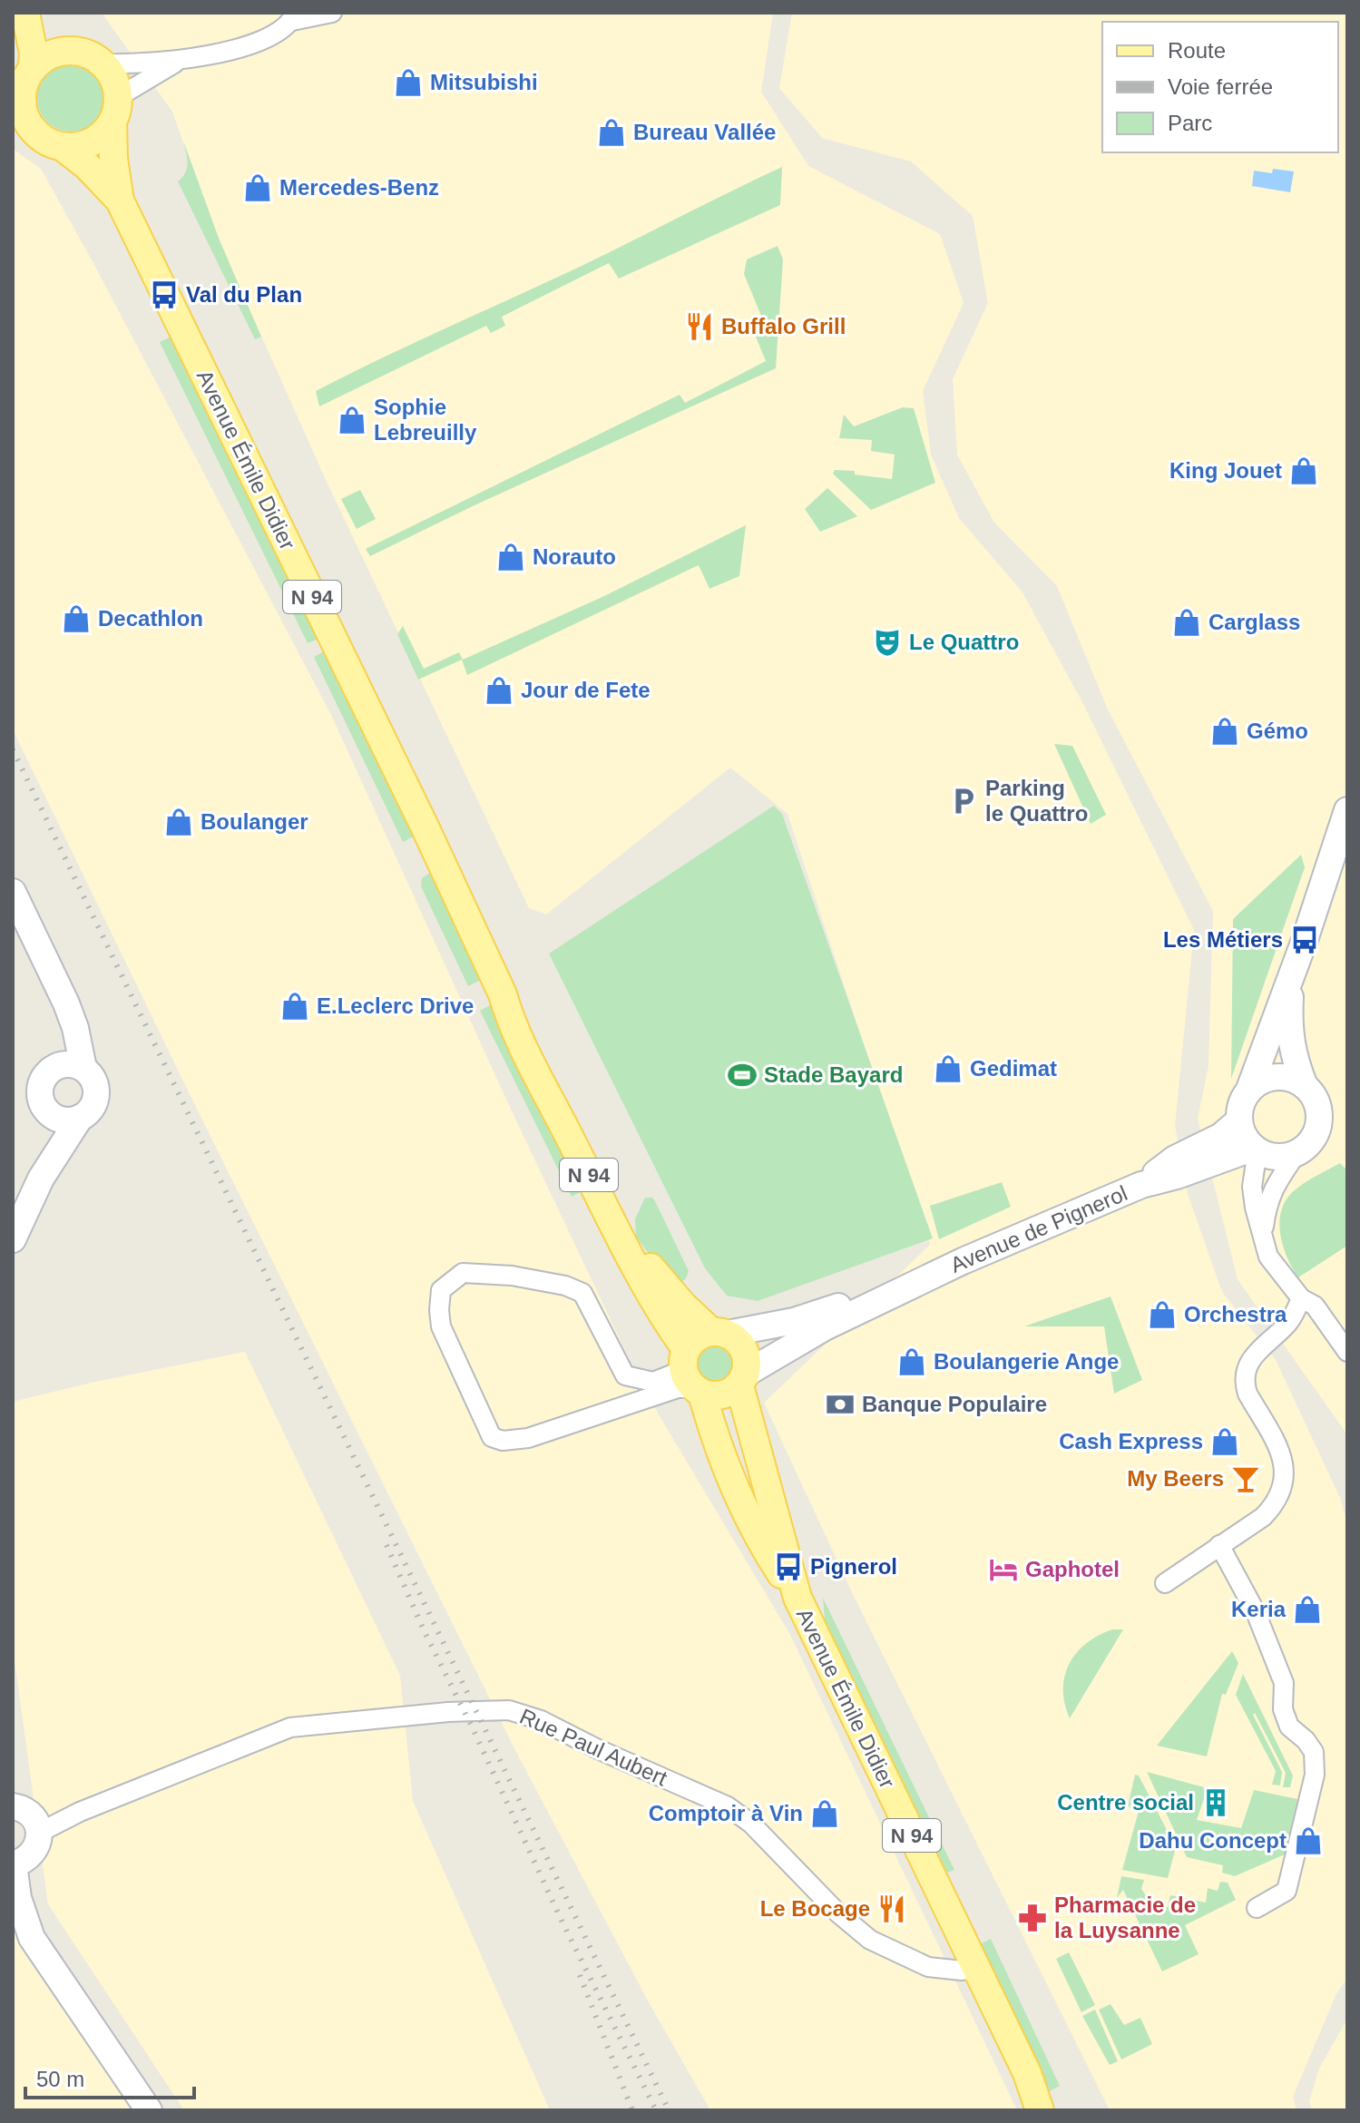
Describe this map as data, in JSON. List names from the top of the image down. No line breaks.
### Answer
{"streets":{"main road":["Avenue Émile Didier","N 94"],"street":["Avenue de Pignerol","Rue Paul Aubert"]},"crossings":[["Avenue Émile Didier","Avenue de Pignerol"],["Avenue Émile Didier","Rue Paul Aubert"]],"places":{"shop":["Mitsubishi","Bureau Vallée","Mercedes-Benz","Sophie Lebreuilly","King Jouet","Norauto","Decathlon","Carglass","Jour de Fete","Gémo","Boulanger","E.Leclerc Drive","Gedimat","Orchestra","Boulangerie Ange","Cash Express","Keria","Comptoir à Vin","Dahu Concept"],"bus stop":["Val du Plan","Les Métiers","Pignerol"],"restaurant":["Buffalo Grill","Le Bocage"],"theatre":["Le Quattro"],"parking":["Parking le Quattro"],"sports":["Stade Bayard"],"bank":["Banque Populaire"],"bar":["My Beers"],"hotel":["Gaphotel"],"building":["Centre social"],"pharmacy":["Pharmacie de la Luysanne"]},"legend":["Route","Voie ferrée","Parc"],"scale_bar":"50 m"}
